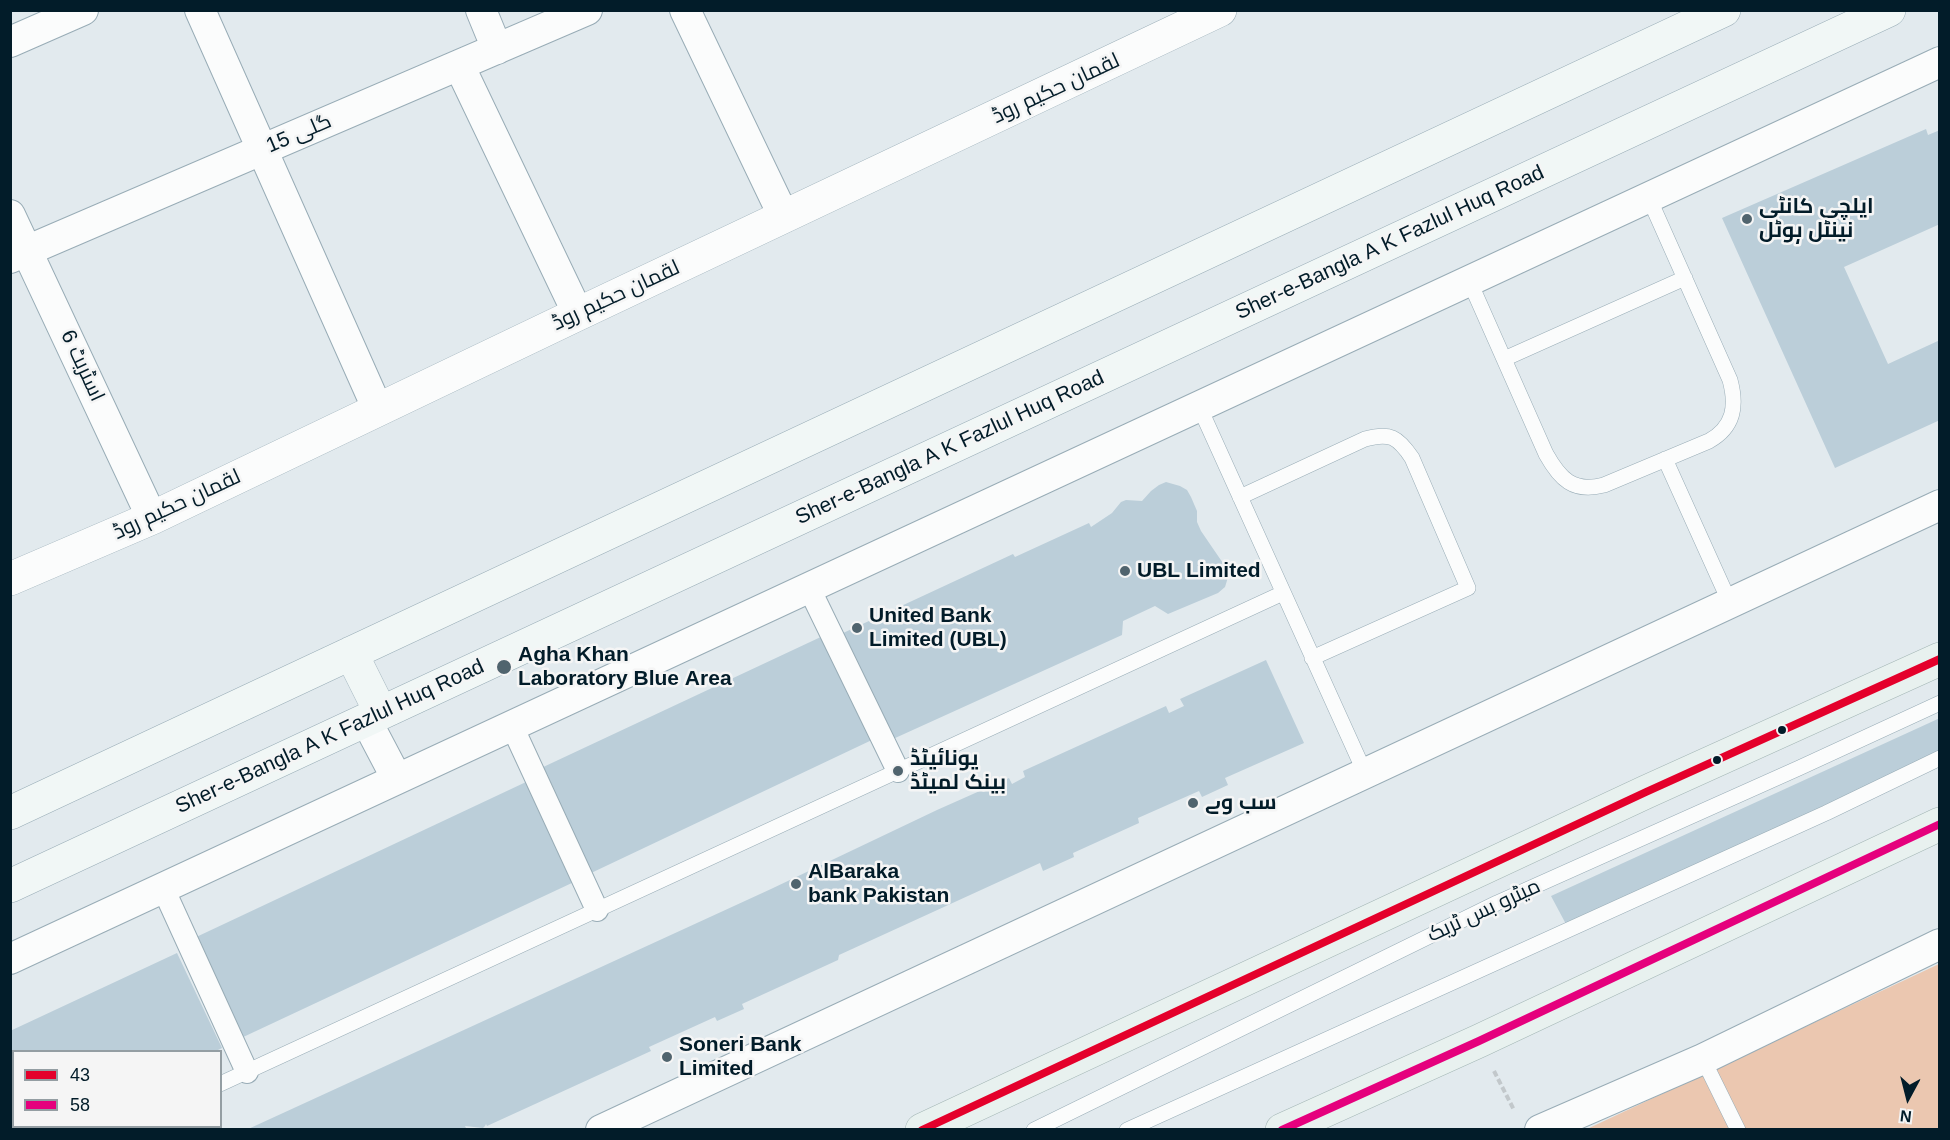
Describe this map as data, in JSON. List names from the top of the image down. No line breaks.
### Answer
{"streets":{"main road":["Sher-e-Bangla A K Fazlul Huq Road"],"street":["لقمان حکیم روڈ","گلی 15","اسٹریٹ 6"],"lane":["میٹرو بس ٹریک"]},"crossings":[["لقمان حکیم روڈ","اسٹریٹ 6"],["گلی 15","اسٹریٹ 6"]],"places":["ایلچی کانٹی نینٹل ہوٹل","UBL Limited","United Bank Limited (UBL)","Agha Khan Laboratory Blue Area","یونائیٹڈ بینک لمیٹڈ","سب وے","AlBaraka bank Pakistan","Soneri Bank Limited"],"lines":["transit line 43","transit line 58"],"legend":["43","58"],"north":"bottom"}
